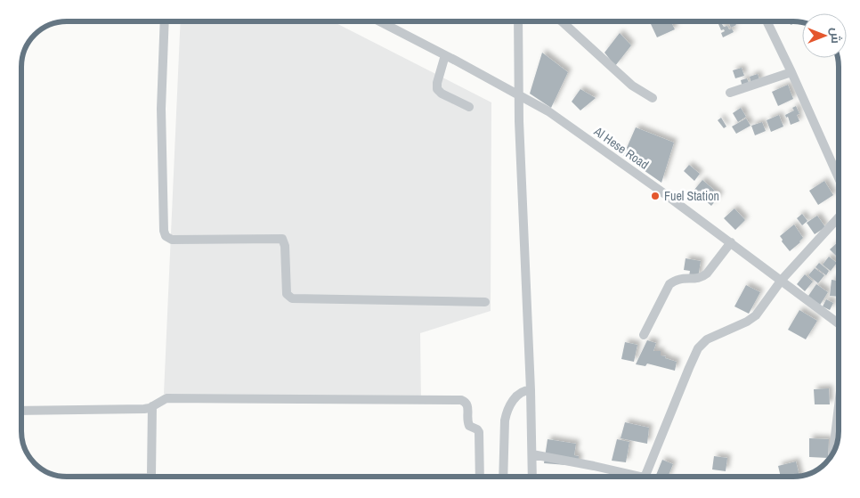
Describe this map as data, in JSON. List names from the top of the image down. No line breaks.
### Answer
{"streets":{"street":["Al Hese Road"]},"places":["Fuel Station"],"north":"right"}
